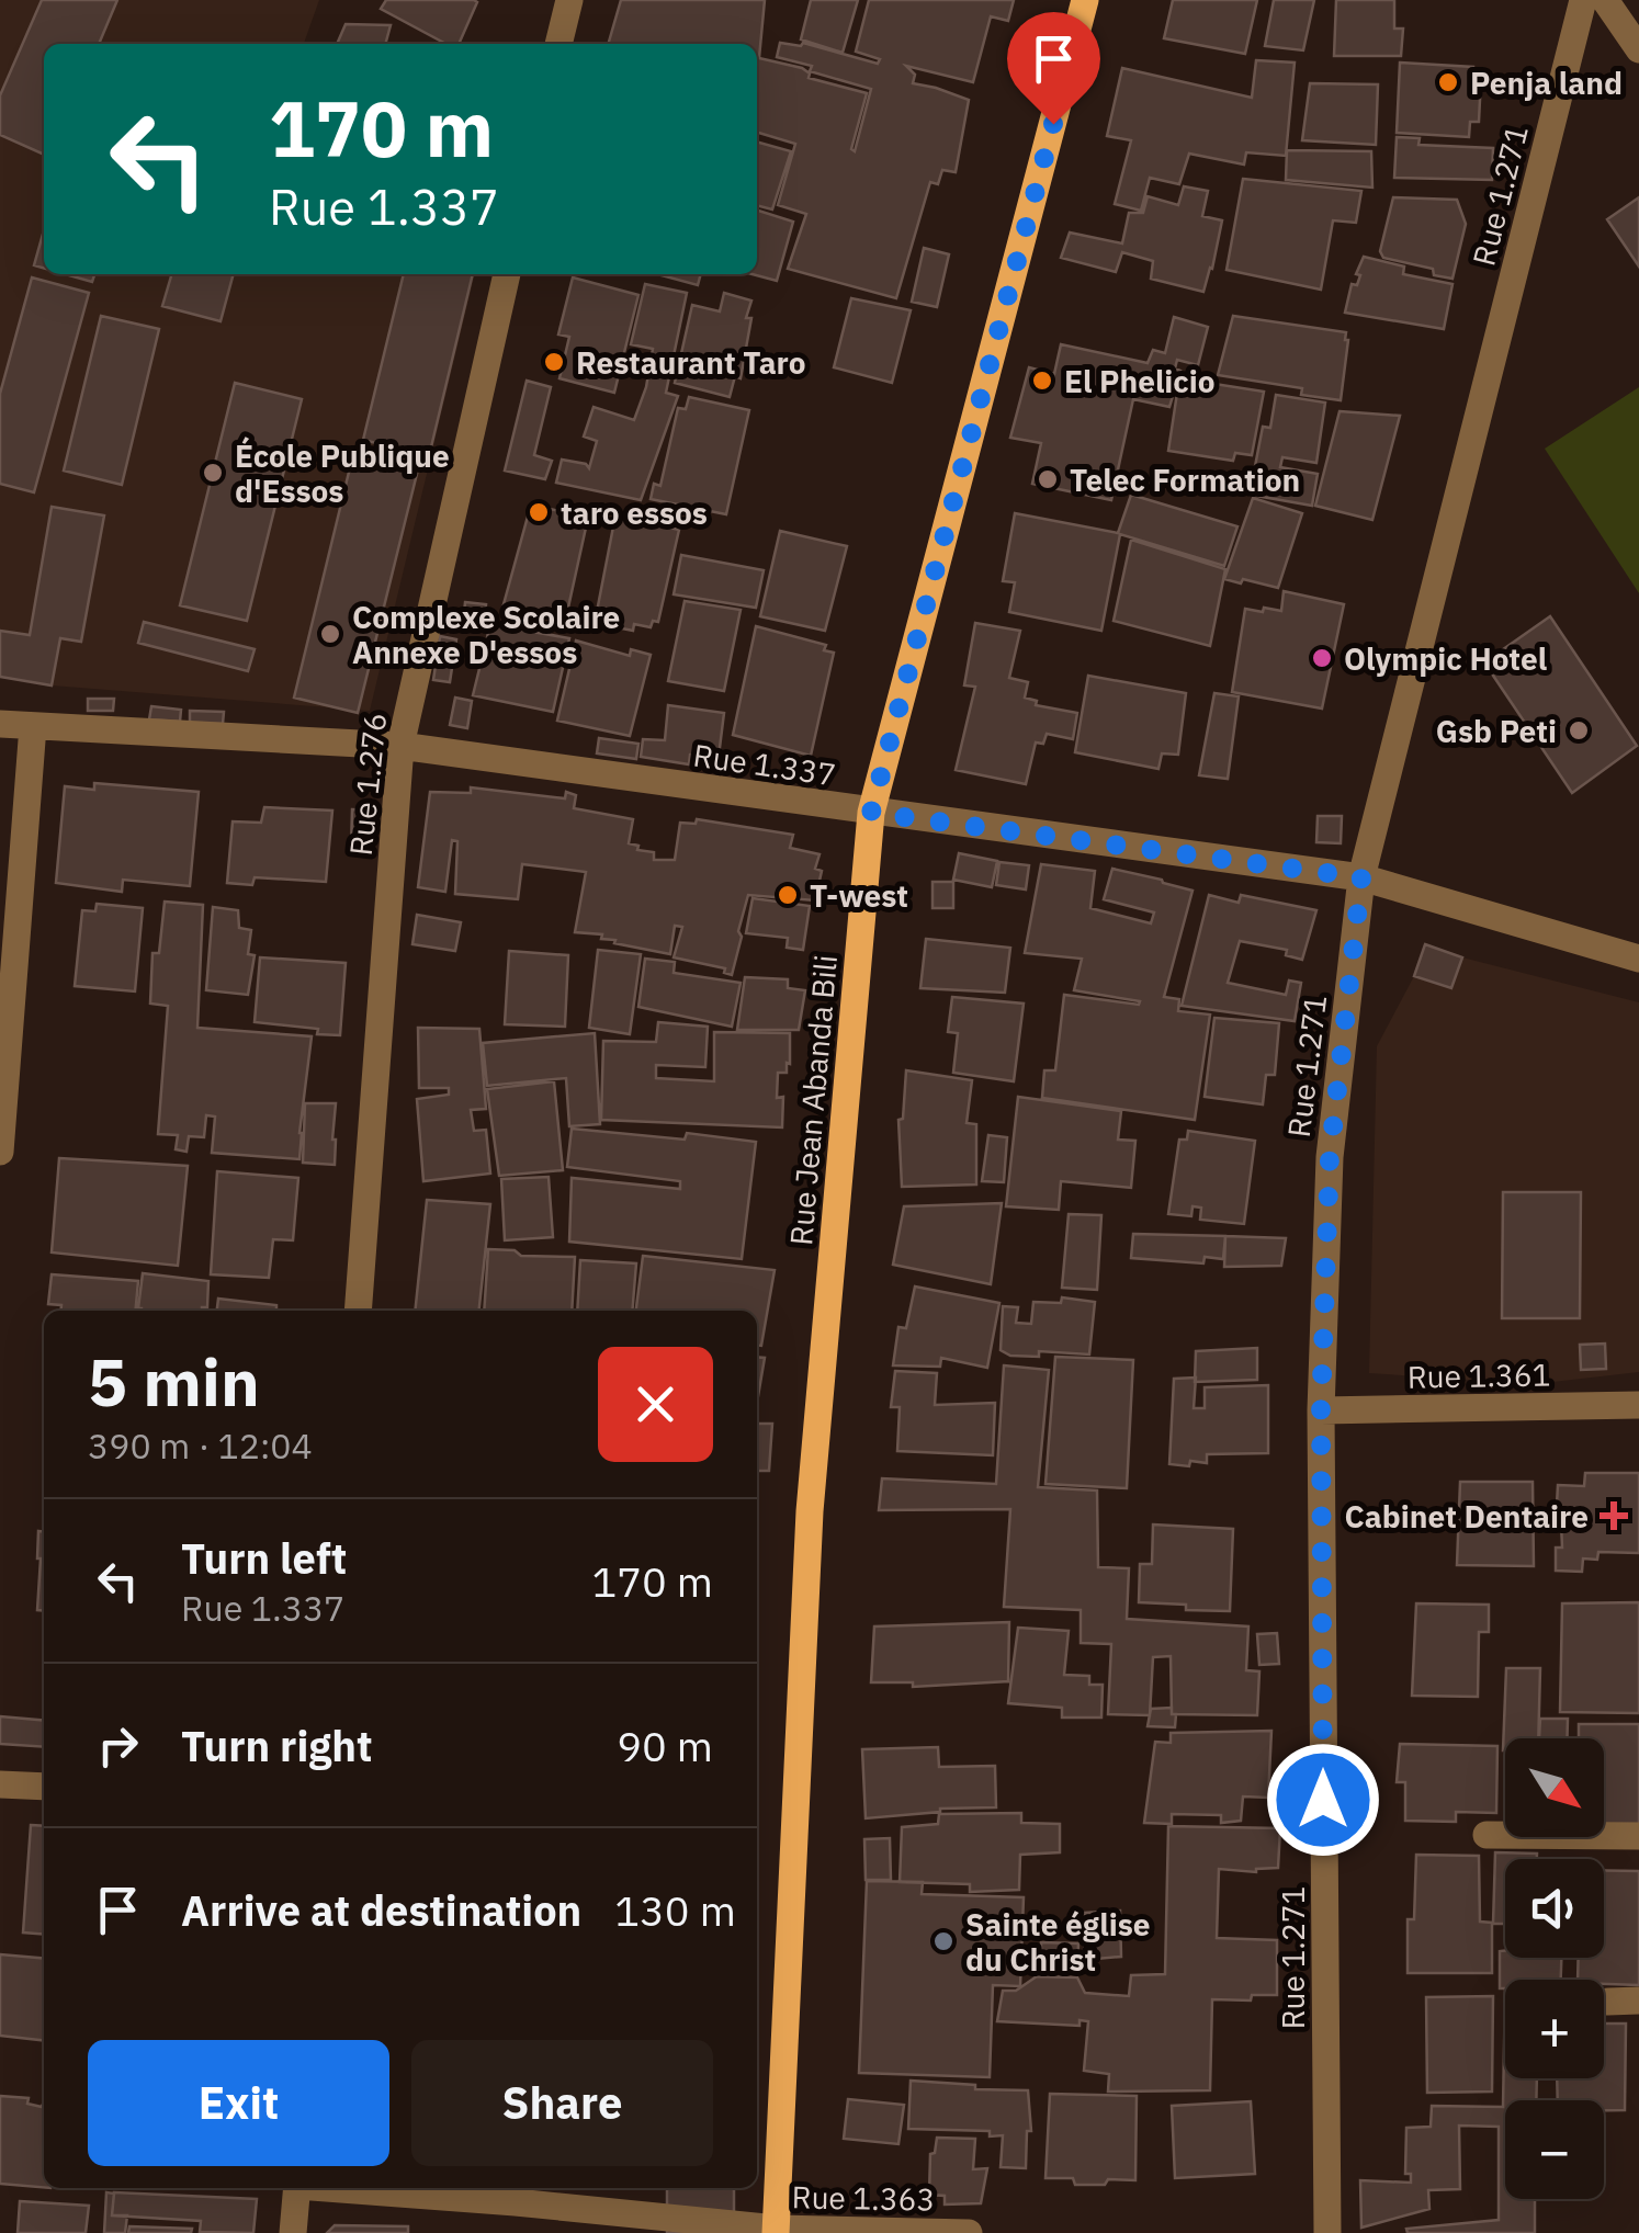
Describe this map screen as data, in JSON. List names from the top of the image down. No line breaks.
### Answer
{"streets":{"main road":["Rue Jean Abanda Bili"],"street":["Rue 1.271","Rue 1.337","Rue 1.276","Rue 1.361","Rue 1.363"]},"crossings":[["Rue 1.271","Rue 1.337"],["Rue 1.271","Rue 1.361"],["Rue 1.337","Rue 1.276"],["Rue 1.337","Rue Jean Abanda Bili"],["Rue Jean Abanda Bili","Rue 1.363"]],"places":{"other":["Penja land","Restaurant Taro","El Phelicio","École Publique d'Essos","Telec Formation","taro essos","Complexe Scolaire Annexe D'essos","Olympic Hotel","Gsb Peti","T-west","Sainte église du Christ"],"health":["Cabinet Dentaire"]},"north":"bottom right","page":{"turn":["170 m","Rue 1.337"],"heading":["5 min","390 m · 12:04"],"list":[{"name":"Turn left","note":"Rue 1.337","value":"170 m"},{"name":"Turn right","value":"90 m"},{"name":"Arrive at destination","value":"130 m"}],"map_buttons":["+","−"],"buttons":["Exit","Share"]}}
